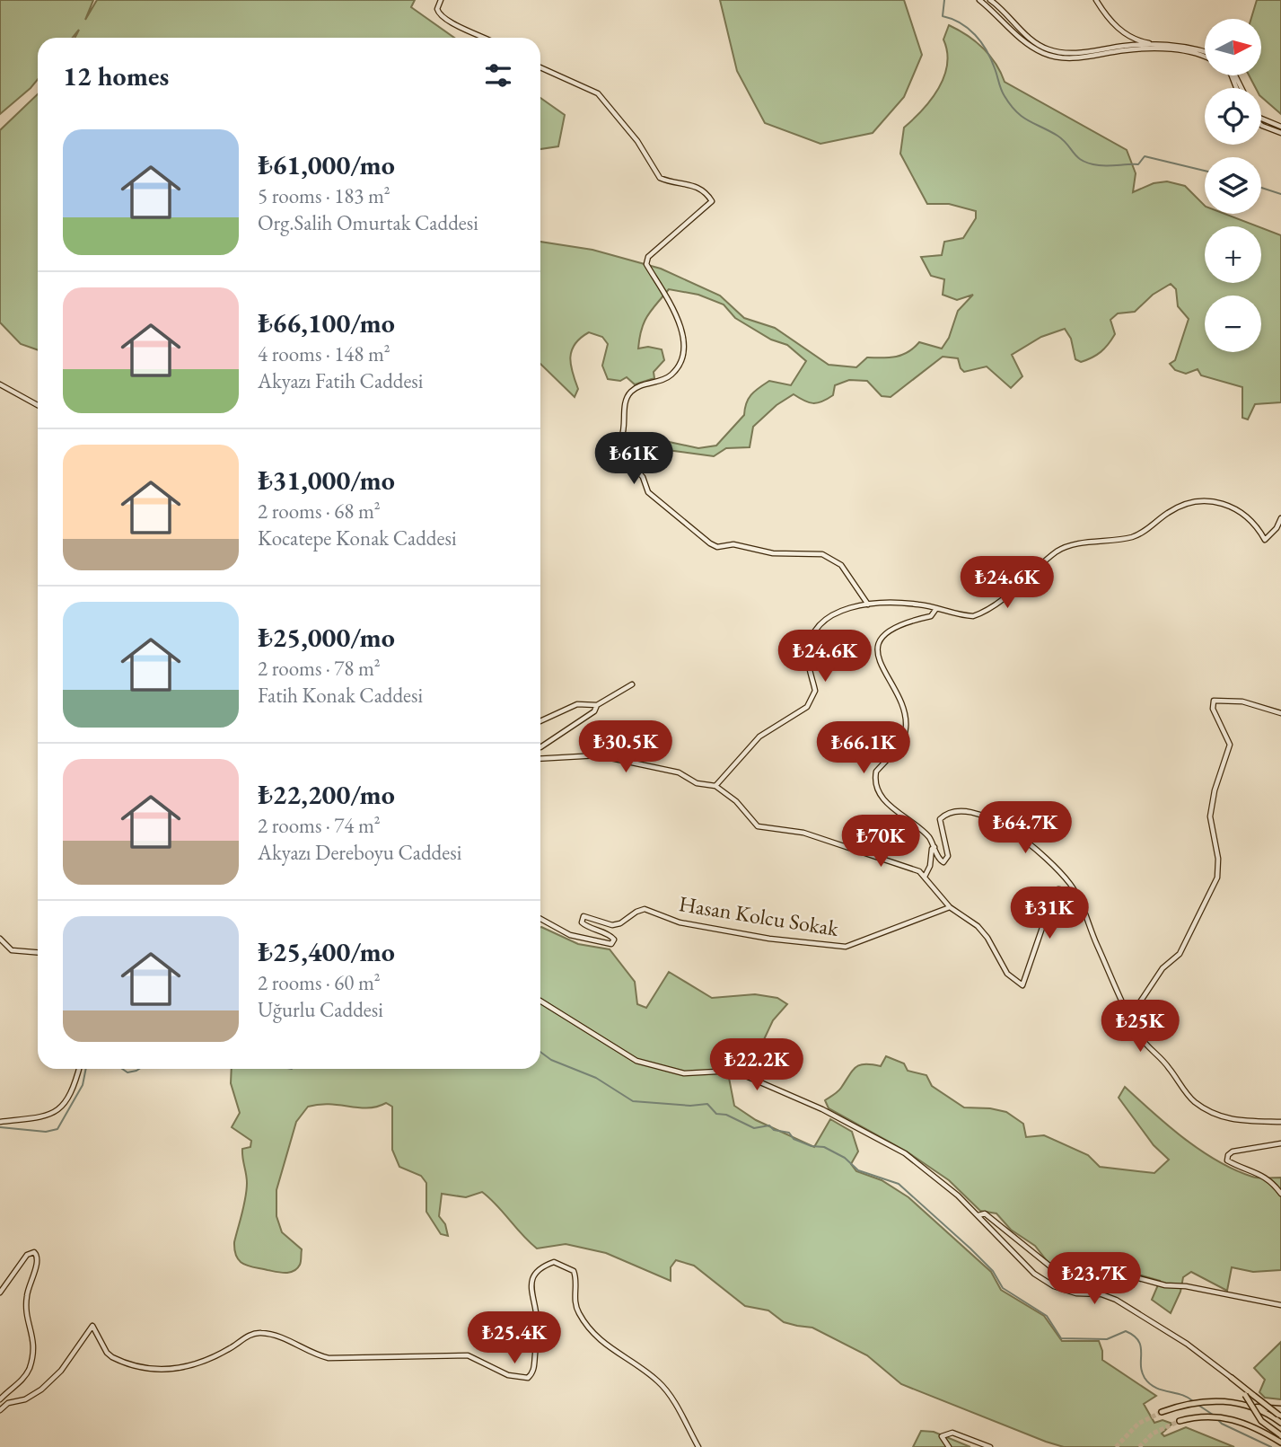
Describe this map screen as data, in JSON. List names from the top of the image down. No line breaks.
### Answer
{"streets":{"street":["Hasan Kolcu Sokak"]},"north":"right","page":{"map_buttons":["+","−"],"heading":"12 homes","list":[{"name":"₺61,000/mo","note":"5 rooms · 183 m² · Org.Salih Omurtak Caddesi"},{"name":"₺66,100/mo","note":"4 rooms · 148 m² · Akyazı Fatih Caddesi"},{"name":"₺31,000/mo","note":"2 rooms · 68 m² · Kocatepe Konak Caddesi"},{"name":"₺25,000/mo","note":"2 rooms · 78 m² · Fatih Konak Caddesi"},{"name":"₺22,200/mo","note":"2 rooms · 74 m² · Akyazı Dereboyu Caddesi"},{"name":"₺25,400/mo","note":"2 rooms · 60 m² · Uğurlu Caddesi"}],"price":["₺61K","₺24.6K","₺24.6K","₺30.5K","₺66.1K","₺64.7K","₺70K","₺31K","₺25K","₺22.2K","₺23.7K","₺25.4K"]}}
